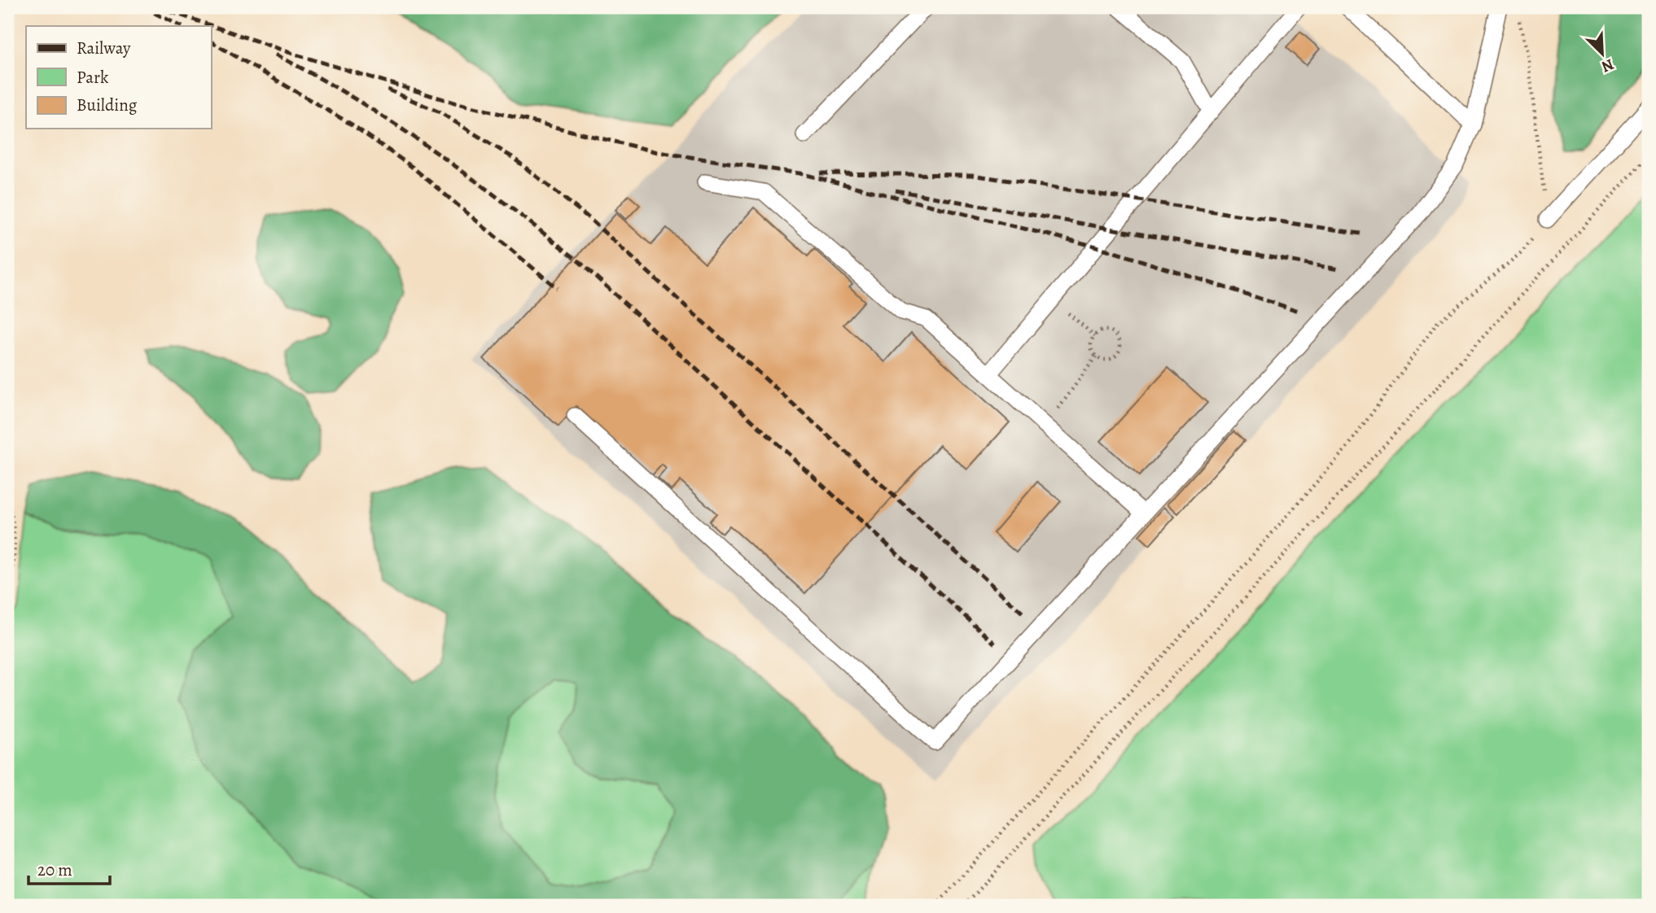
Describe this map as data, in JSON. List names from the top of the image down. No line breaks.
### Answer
{"legend":["Railway","Park","Building"],"scale_bar":"20 m","north":"bottom right"}
